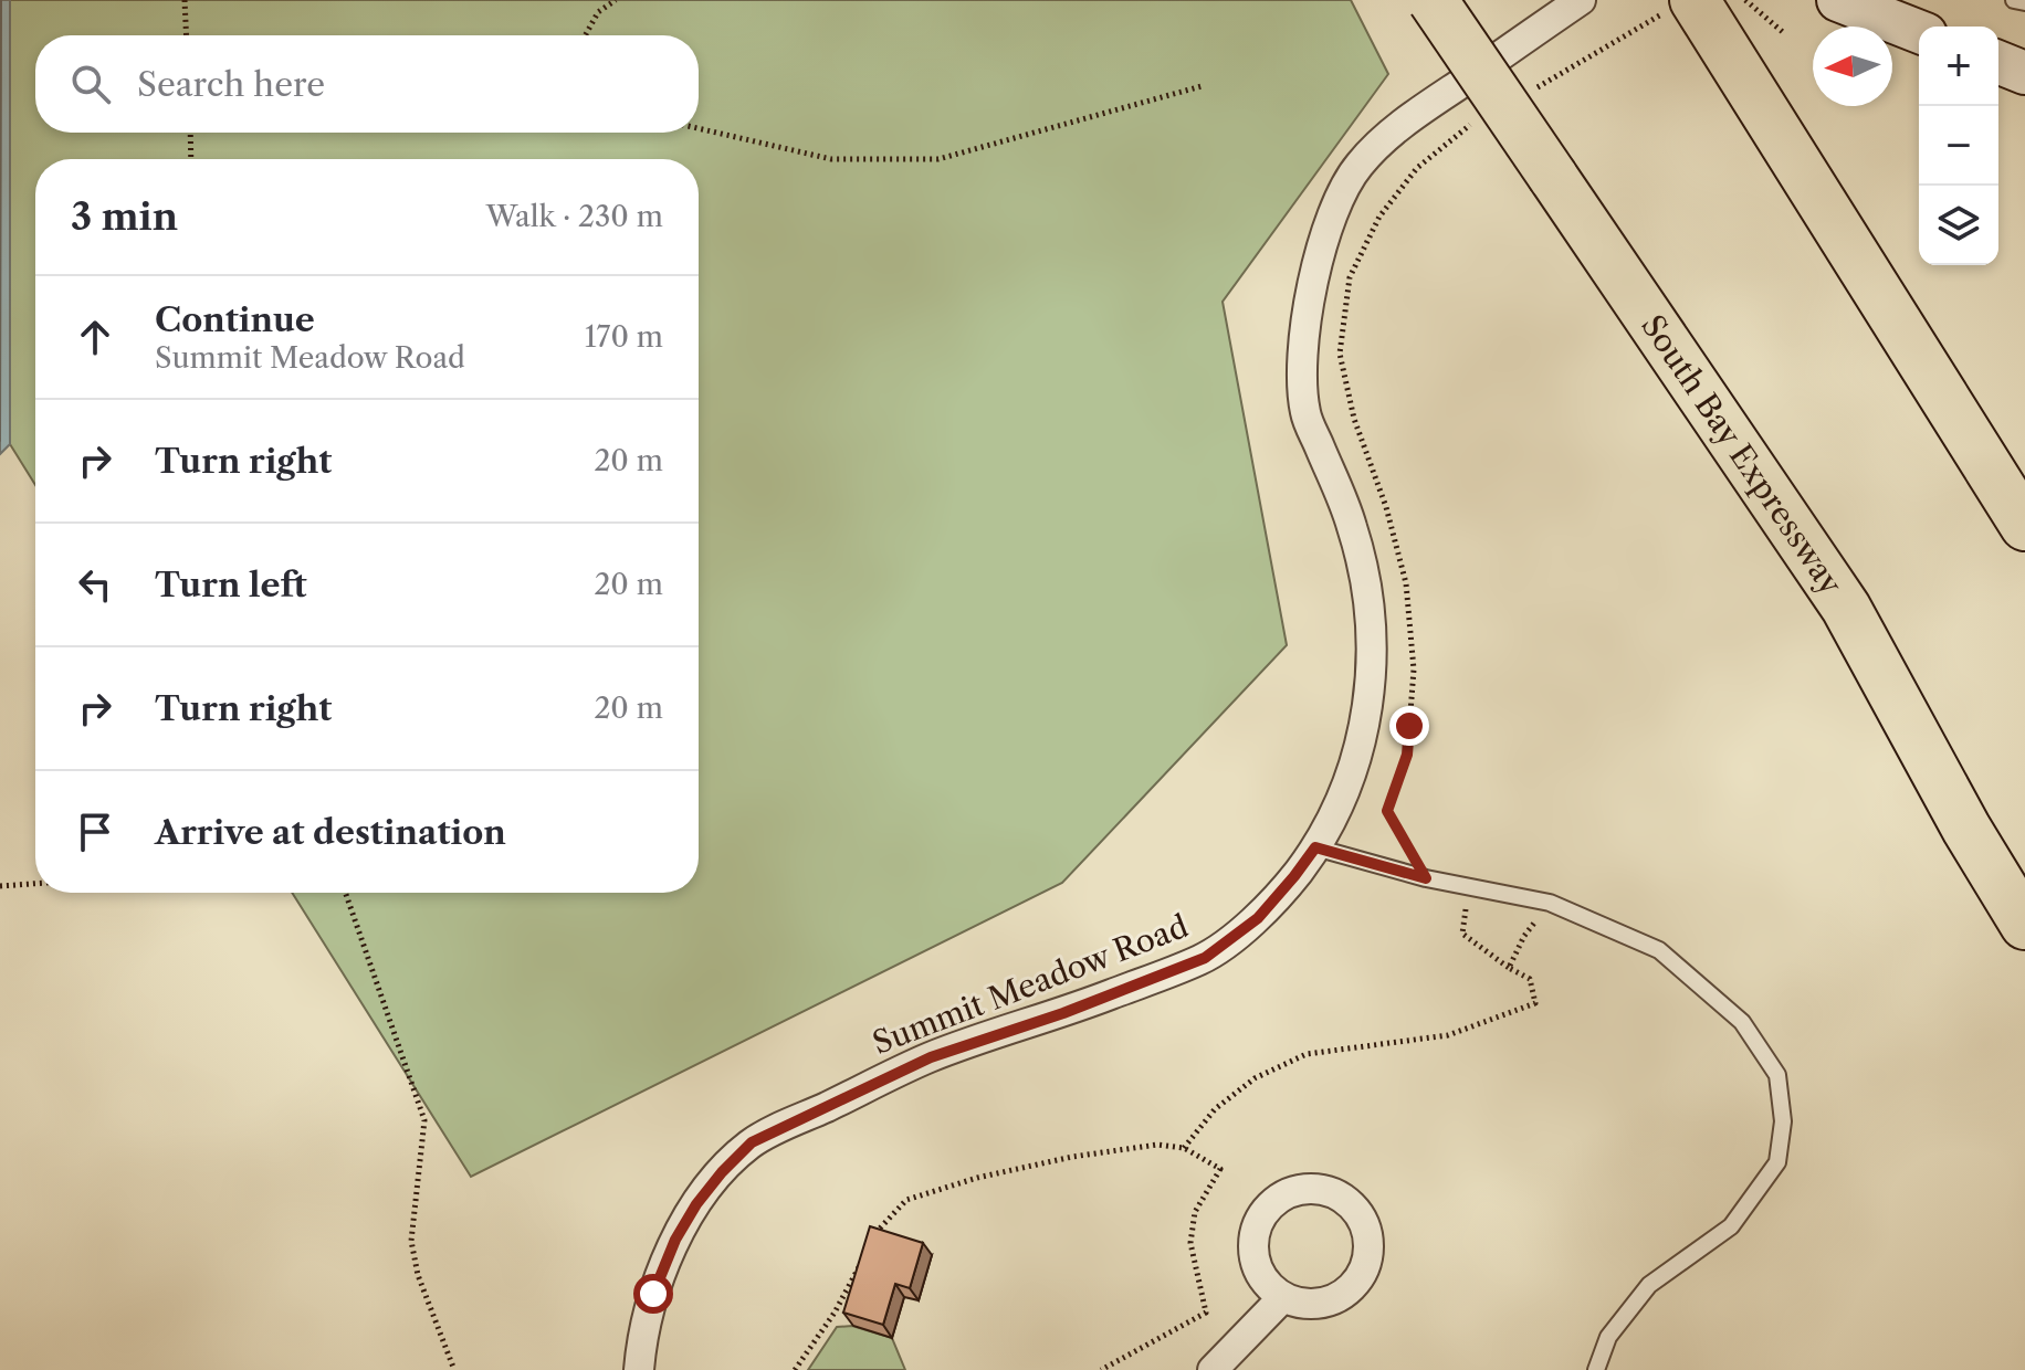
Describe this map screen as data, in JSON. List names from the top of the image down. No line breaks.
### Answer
{"streets":{"highway":["South Bay Expressway"],"street":["Summit Meadow Road"]},"north":"left","page":{"map_buttons":["+","−"],"search":"Search here","heading":["3 min","Walk · 230 m"],"list":[["Continue","Summit Meadow Road","170 m"],["Turn right","20 m"],["Turn left","20 m"],["Turn right","20 m"],"Arrive at destination"]}}
